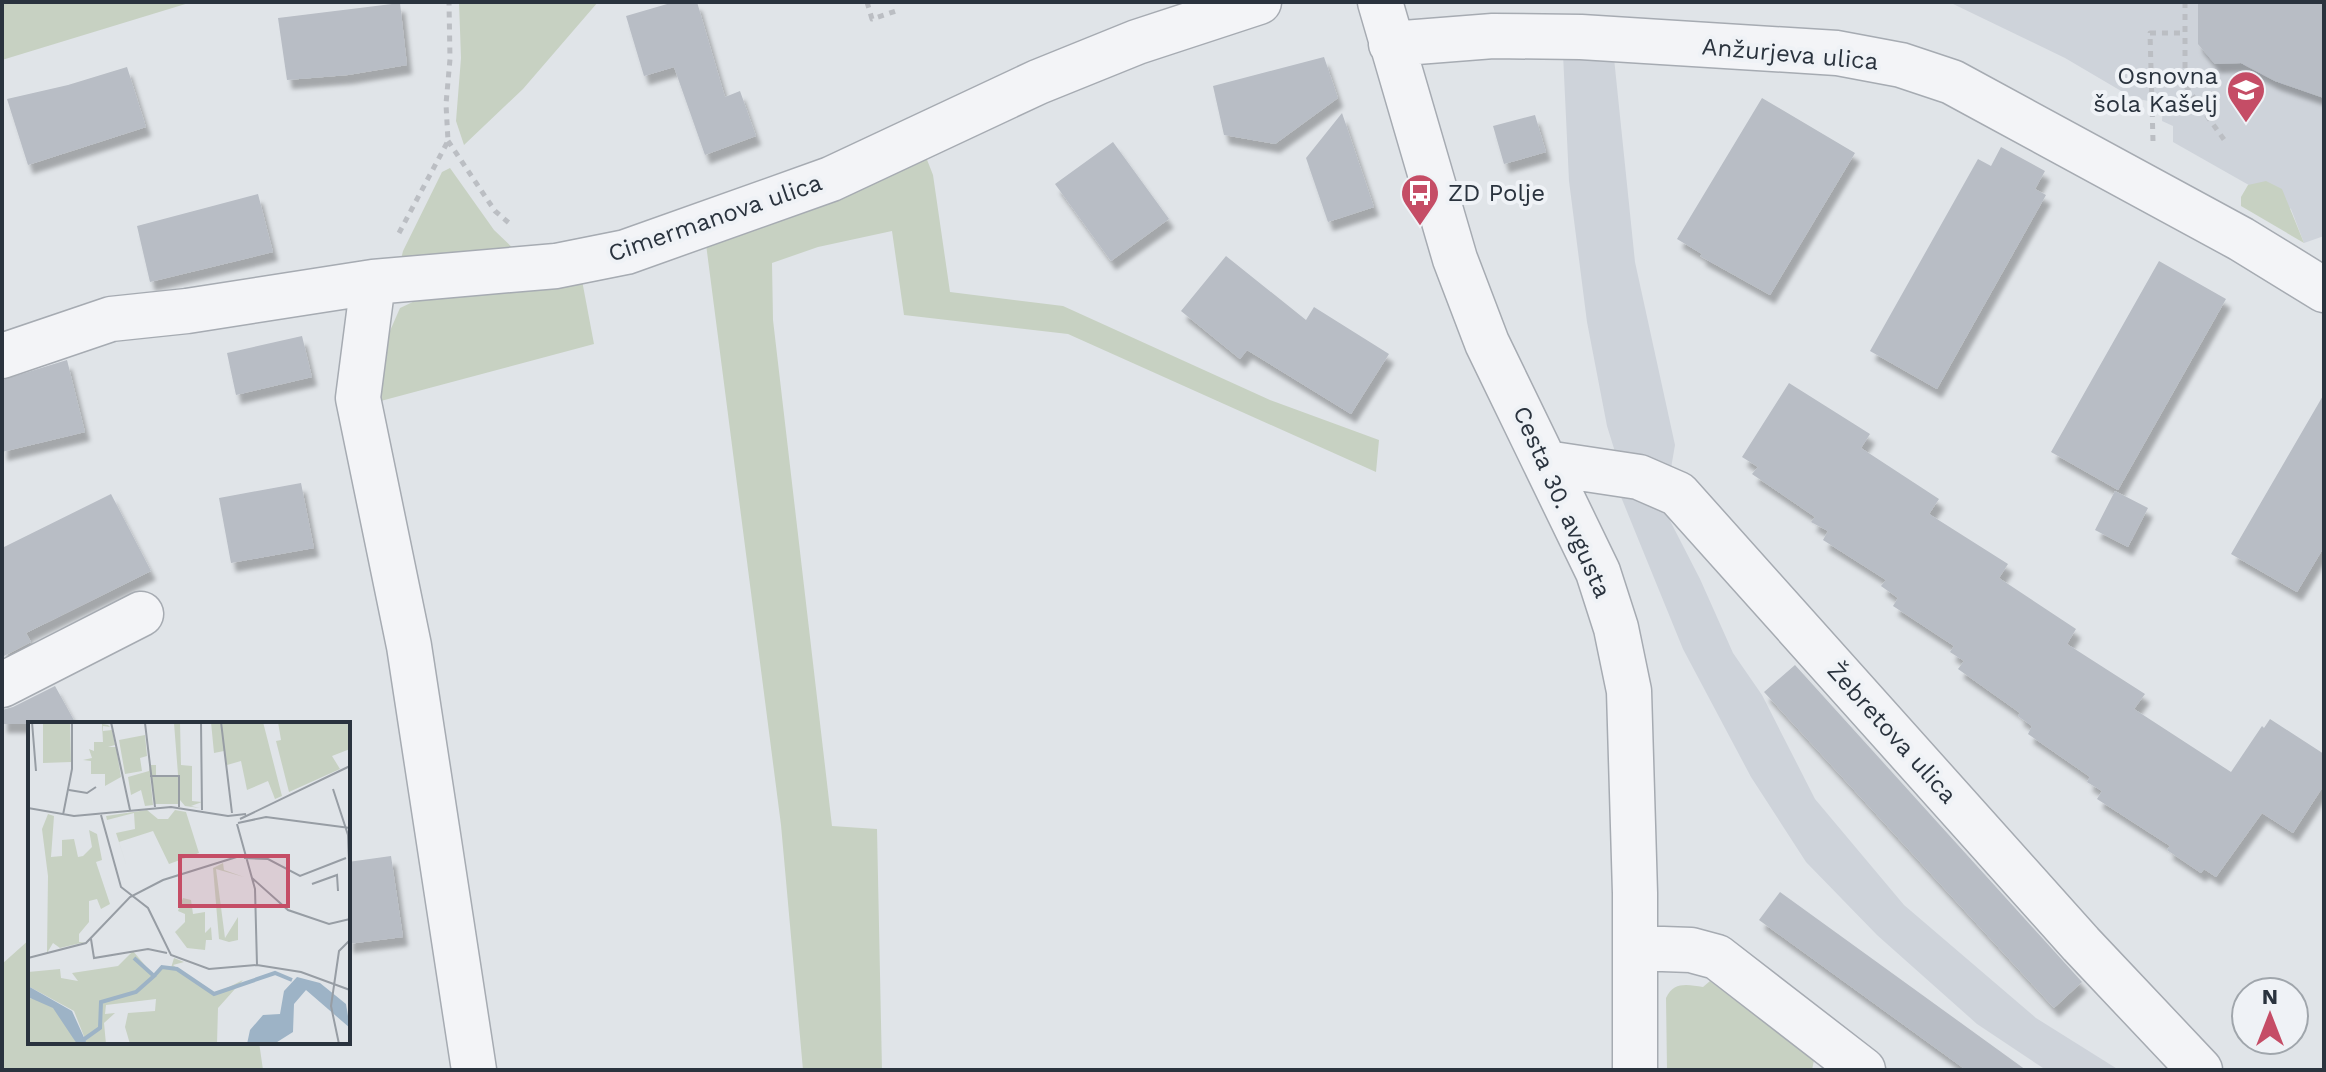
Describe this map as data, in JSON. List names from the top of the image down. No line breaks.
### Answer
{"streets":{"street":["Anžurjeva ulica","Cimermanova ulica","Cesta 30. avgusta","Žebretova ulica"]},"crossings":[["Anžurjeva ulica","Cesta 30. avgusta"],["Cesta 30. avgusta","Žebretova ulica"]],"places":{"school or university":["Osnovna šola Kašelj"],"bus stop":["ZD Polje"]},"north":"top"}
